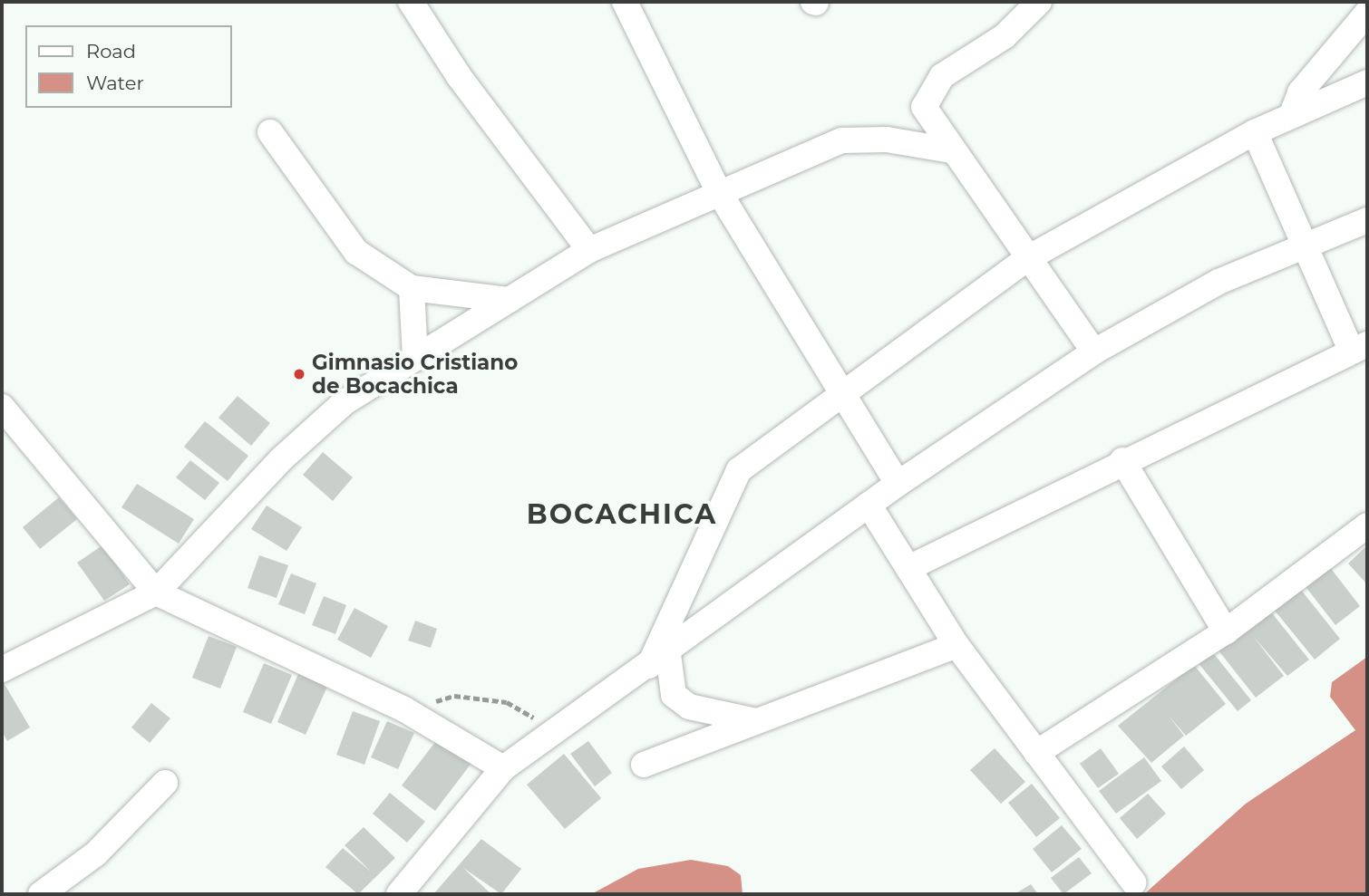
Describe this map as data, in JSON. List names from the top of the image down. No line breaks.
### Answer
{"districts":["BOCACHICA"],"places":["Gimnasio Cristiano de Bocachica"],"legend":["Road","Water"]}
